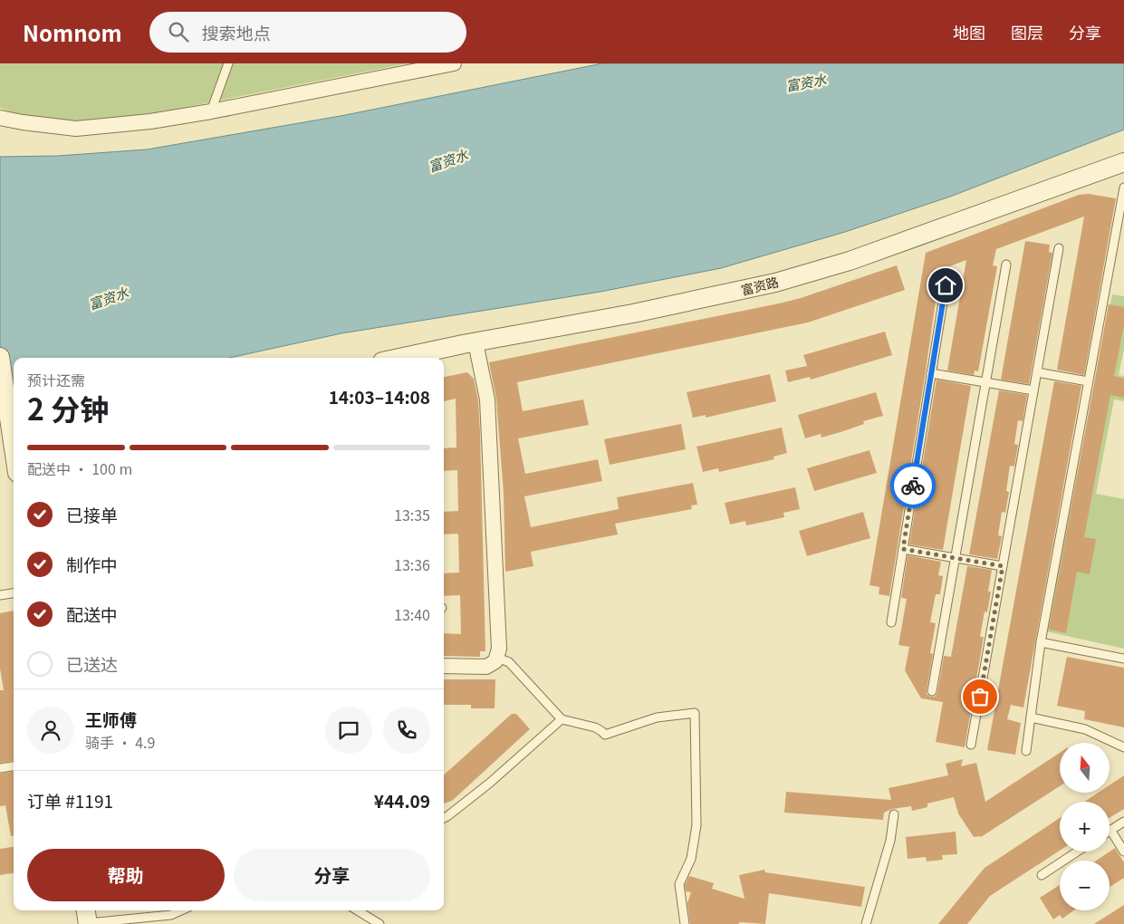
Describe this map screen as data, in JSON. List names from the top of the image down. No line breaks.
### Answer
{"streets":{"street":["富资路"]},"water":["富资水"],"north":"top","page":{"header":"Nomnom","search":"搜索地点","nav":["地图","图层","分享"],"heading":["2 分钟","预计还需","14:03–14:08"],"panel":["王师傅","骑手 · 4.9","订单 #1191","¥44.09"],"bar":"配送中 · 100 m","list":[["已接单","13:35"],["制作中","13:36"],["配送中","13:40"],"已送达"],"map_buttons":["+","−"],"buttons":["帮助","分享"]}}
